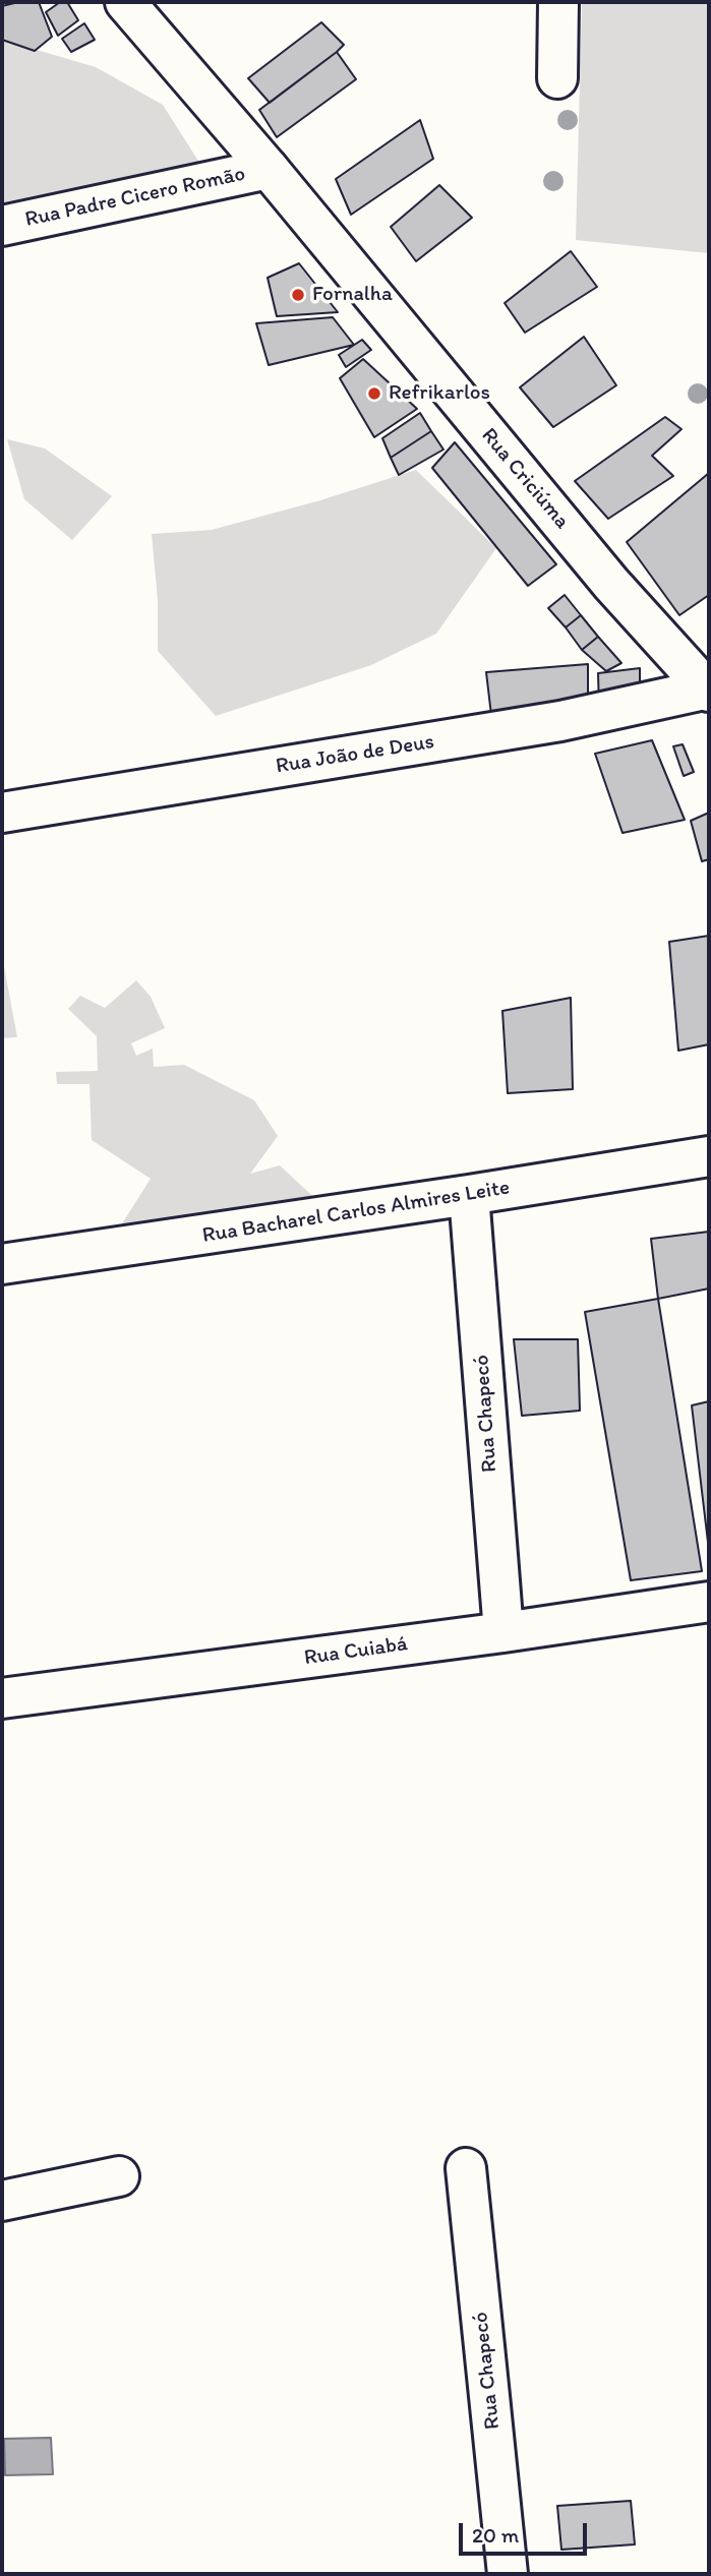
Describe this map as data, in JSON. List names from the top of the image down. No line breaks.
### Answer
{"streets":{"street":["Rua Padre Cicero Romão","Rua Criciúma","Rua João de Deus","Rua Bacharel Carlos Almires Leite","Rua Chapecó","Rua Cuiabá"]},"crossings":[["Rua Padre Cicero Romão","Rua Criciúma"],["Rua Criciúma","Rua João de Deus"],["Rua Bacharel Carlos Almires Leite","Rua Chapecó"],["Rua Chapecó","Rua Cuiabá"]],"places":["Fornalha","Refrikarlos"],"scale_bar":"20 m"}
